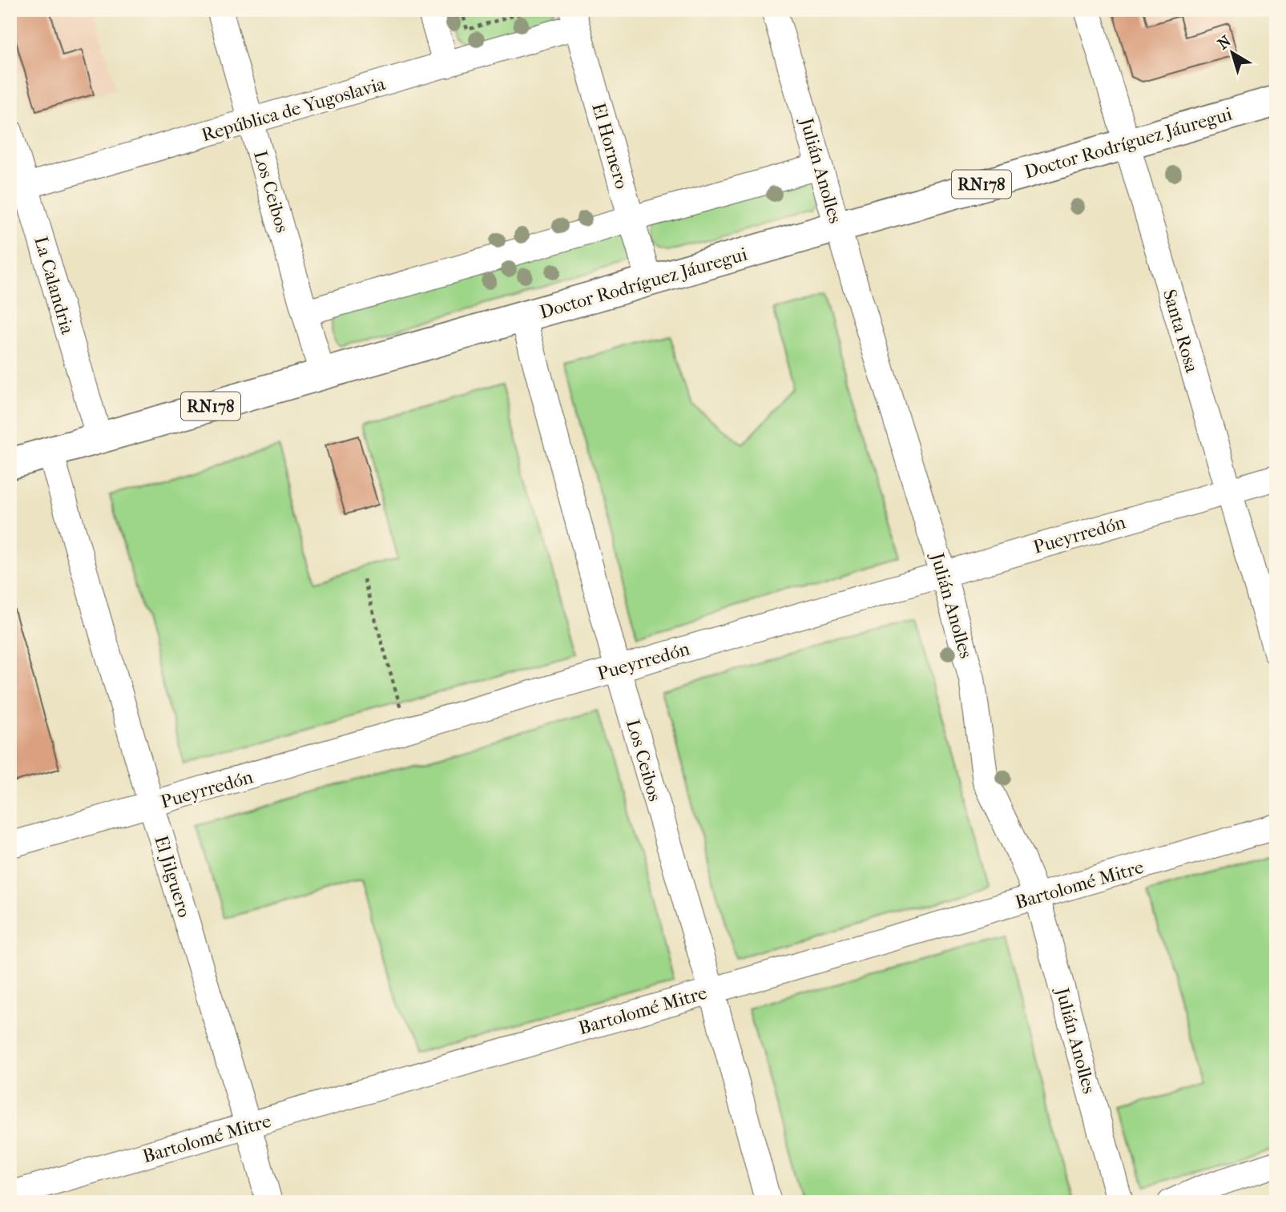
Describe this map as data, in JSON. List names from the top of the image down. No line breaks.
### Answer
{"streets":{"main road":["Doctor Rodríguez Jáuregui","RN178"],"street":["República de Yugoslavia","El Hornero","Julián Anolles","Los Ceibos","La Calandria","Santa Rosa","Pueyrredón","El Jilguero","Bartolomé Mitre"]},"crossings":[["República de Yugoslavia","El Hornero"],["República de Yugoslavia","Los Ceibos"],["República de Yugoslavia","La Calandria"],["Doctor Rodríguez Jáuregui","El Hornero"],["Doctor Rodríguez Jáuregui","Julián Anolles"],["Doctor Rodríguez Jáuregui","Los Ceibos"],["Doctor Rodríguez Jáuregui","La Calandria"],["Doctor Rodríguez Jáuregui","Santa Rosa"],["Doctor Rodríguez Jáuregui","El Jilguero"],["Julián Anolles","Pueyrredón"],["Julián Anolles","Bartolomé Mitre"],["Los Ceibos","Pueyrredón"],["Los Ceibos","Bartolomé Mitre"],["Santa Rosa","Pueyrredón"],["Pueyrredón","El Jilguero"],["El Jilguero","Bartolomé Mitre"]],"north":"top left"}
